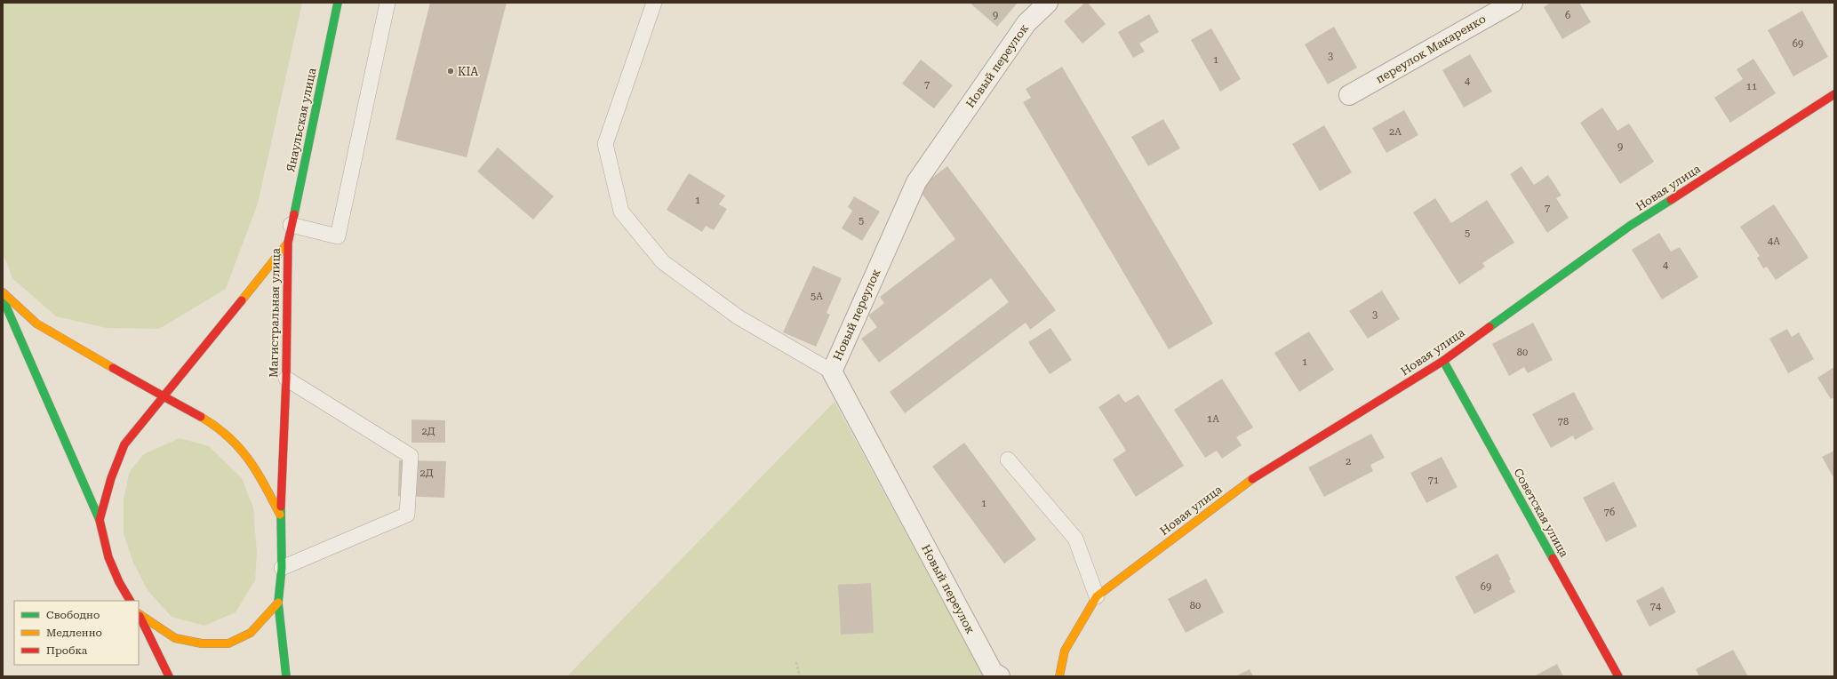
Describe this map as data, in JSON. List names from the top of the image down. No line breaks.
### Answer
{"streets":{"main road":["Янаульская улица","Новая улица","Магистральная улица","Советская улица"],"street":["переулок Макаренко","Новый переулок"]},"crossings":[["Янаульская улица","Магистральная улица"],["Новая улица","Советская улица"]],"places":["KIA"],"house_numbers":["9","6","69","3","1","4","7","11","2А","9","1","7","5","5","4А","4","5А","3","80","1","1А","78","2Д","2","2Д","71","1","76","69","80","74"],"legend":["Свободно","Медленно","Пробка"]}
